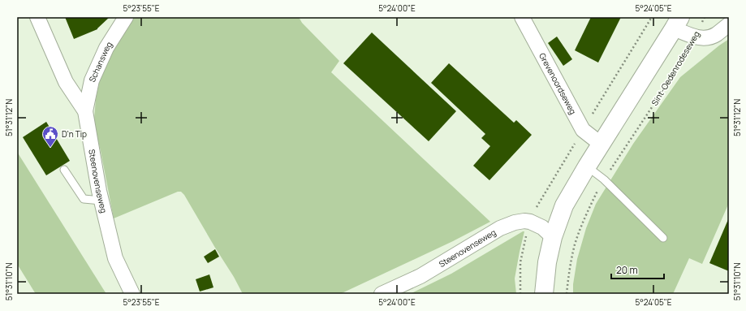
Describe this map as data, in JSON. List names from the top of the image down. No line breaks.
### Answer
{"streets":{"street":["Schansweg","Grevenoordseweg","Steenovenseweg"],"path":["Sint-Oedenrodeseweg"]},"crossings":[["Schansweg","Steenovenseweg"]],"places":{"public building":["D'n Tip"]},"scale_bar":"20 m","coordinates":["5°23'55\"E","5°24'00\"E","5°24'05\"E","51°31'12\"N","51°31'10\"N"]}
